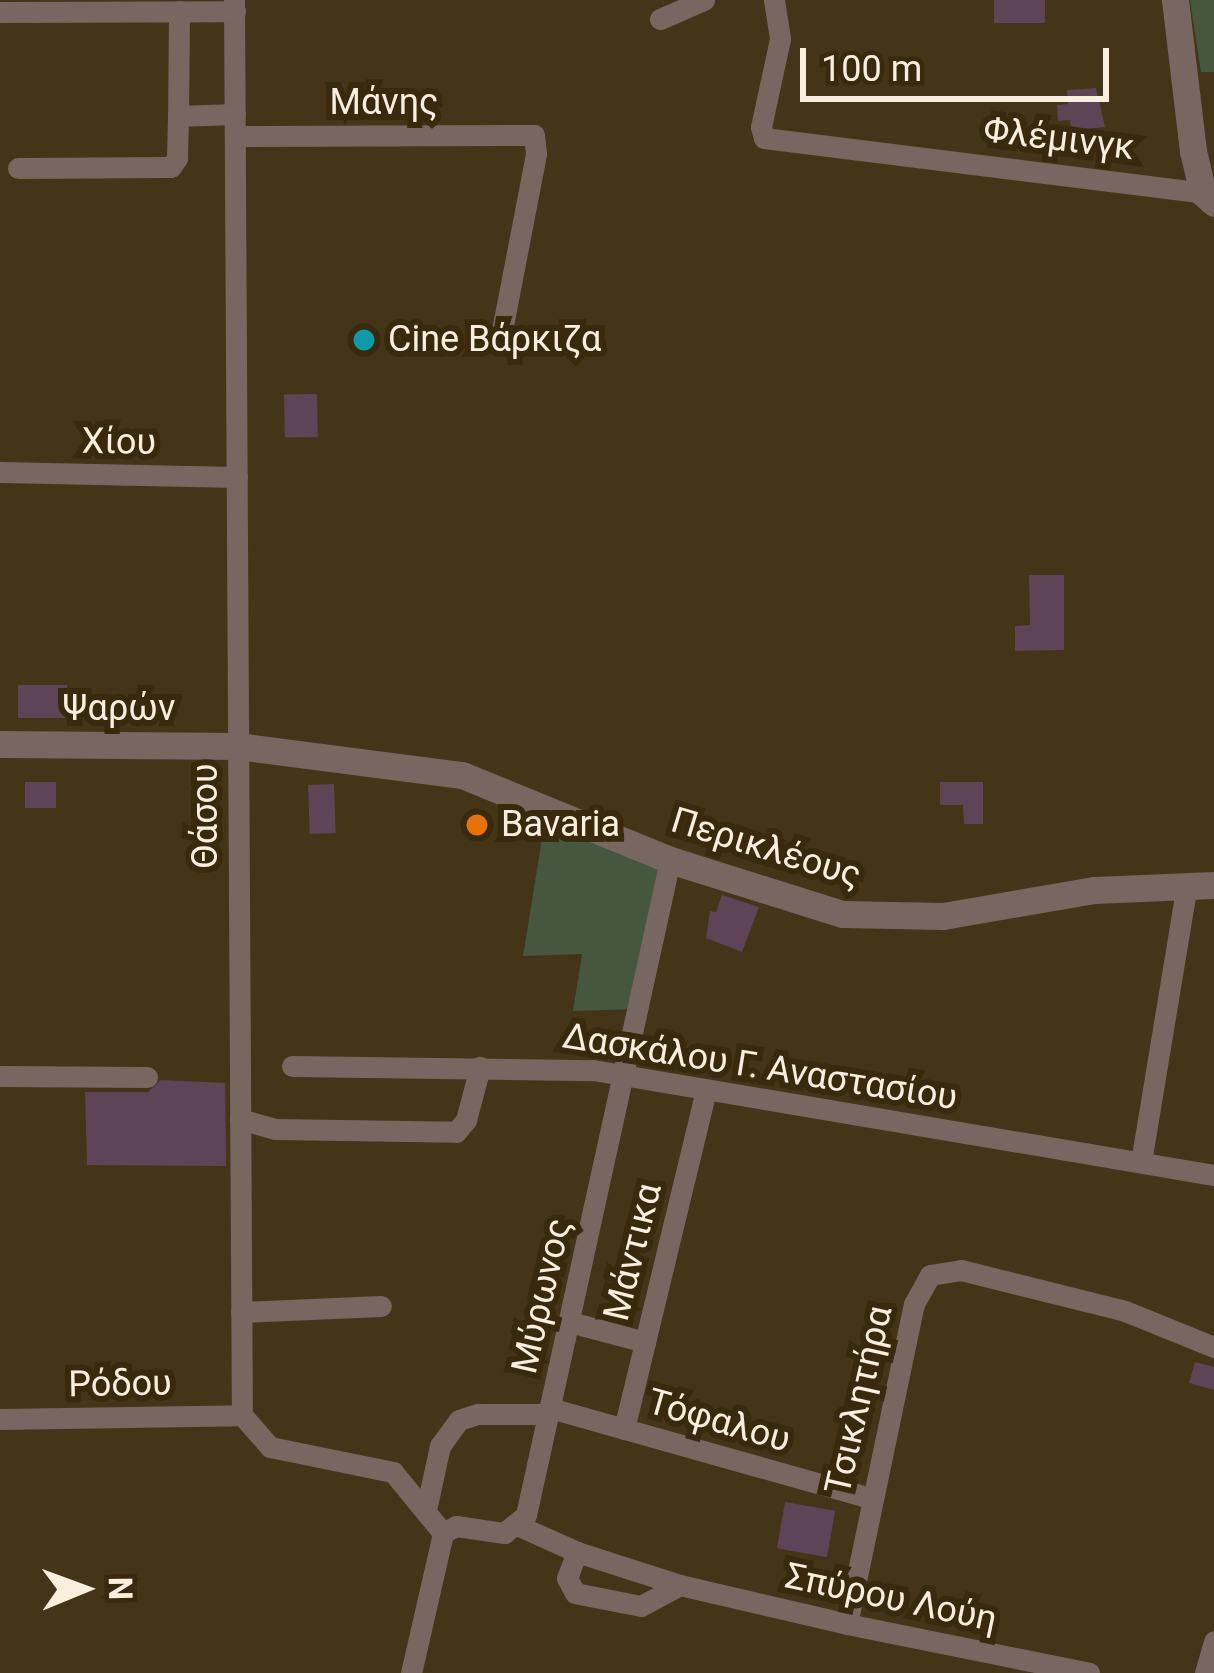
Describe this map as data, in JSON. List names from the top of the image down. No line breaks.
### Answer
{"streets":{"street":["Μάνης","Φλέμινγκ","Χίου","Ψαρών","Θάσου","Περικλέους","Δασκάλου Γ. Αναστασίου","Μάντικα","Μύρωνος","Ρόδου","Τσικλητήρα","Τόφαλου","Σπύρου Λούη"]},"crossings":[["Μάνης","Θάσου"],["Χίου","Θάσου"],["Ψαρών","Θάσου"],["Ψαρών","Περικλέους"],["Θάσου","Περικλέους"],["Θάσου","Ρόδου"],["Περικλέους","Μύρωνος"],["Δασκάλου Γ. Αναστασίου","Μάντικα"],["Δασκάλου Γ. Αναστασίου","Μύρωνος"],["Μάντικα","Τόφαλου"],["Μύρωνος","Τόφαλου"],["Μύρωνος","Σπύρου Λούη"],["Τσικλητήρα","Τόφαλου"],["Τσικλητήρα","Σπύρου Λούη"]],"places":["Cine Βάρκιζα","Bavaria"],"scale_bar":"100 m","north":"right"}
